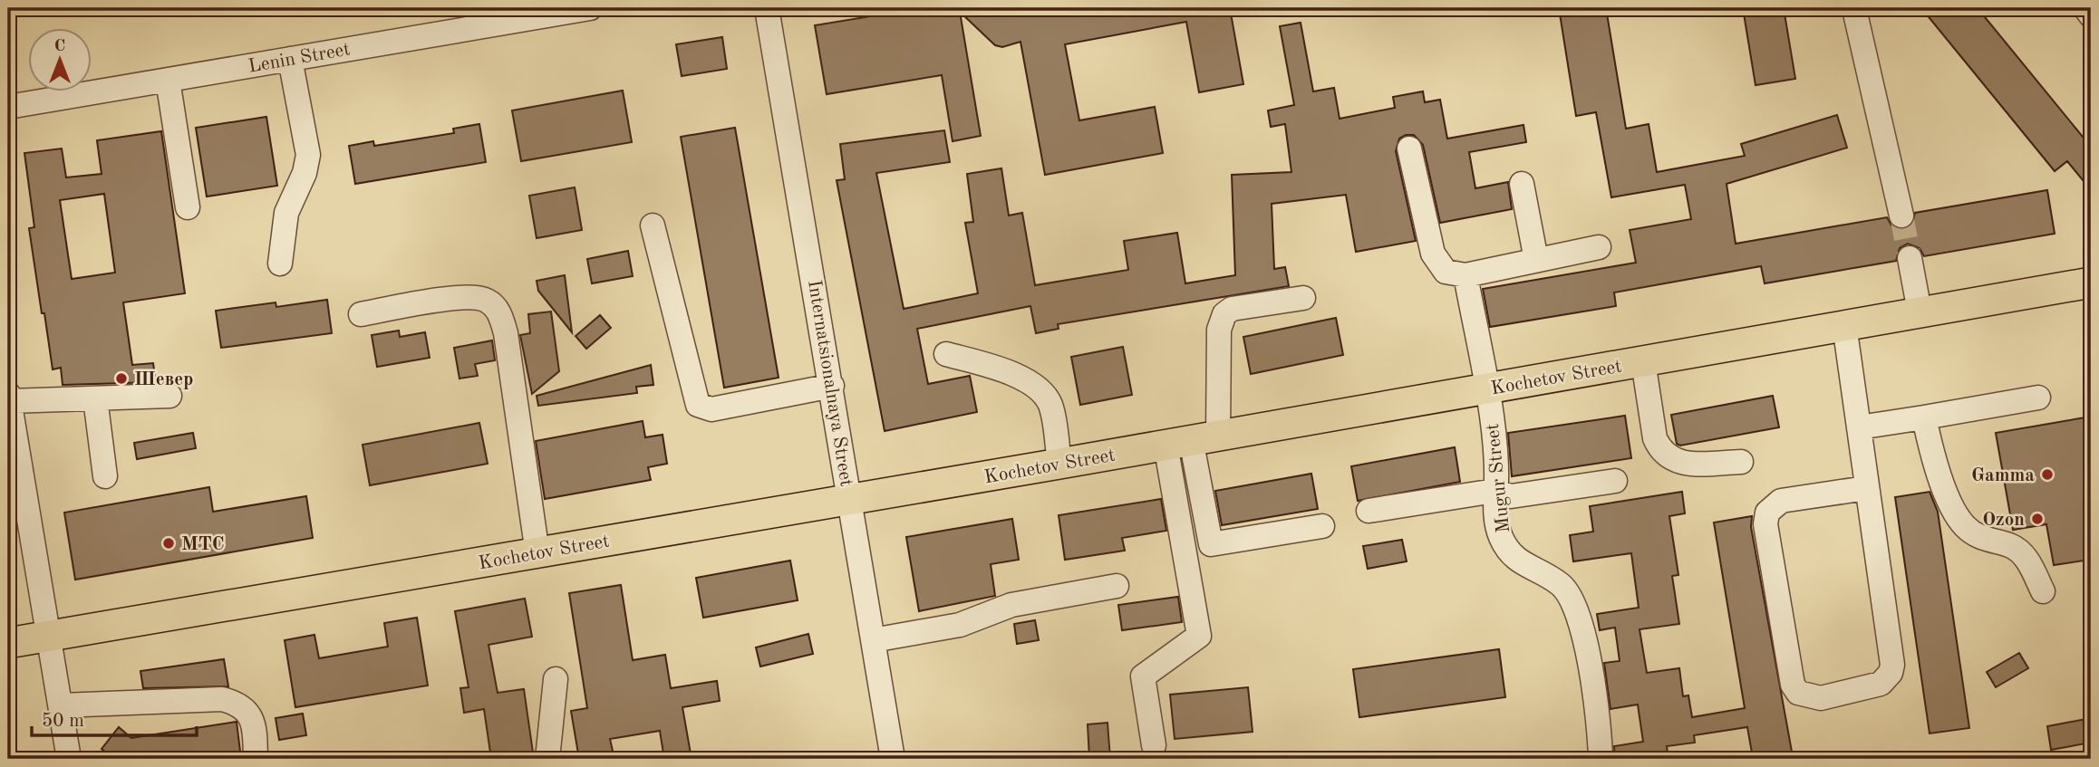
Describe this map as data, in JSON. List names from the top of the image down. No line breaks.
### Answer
{"streets":{"main road":["Kochetov Street"],"street":["Lenin Street","Internatsionalnaya Street","Mugur Street"]},"crossings":[["Kochetov Street","Internatsionalnaya Street"],["Kochetov Street","Mugur Street"]],"places":["Шевер","Gamma","Ozon","МТС"],"scale_bar":"50 m","north":"top"}
